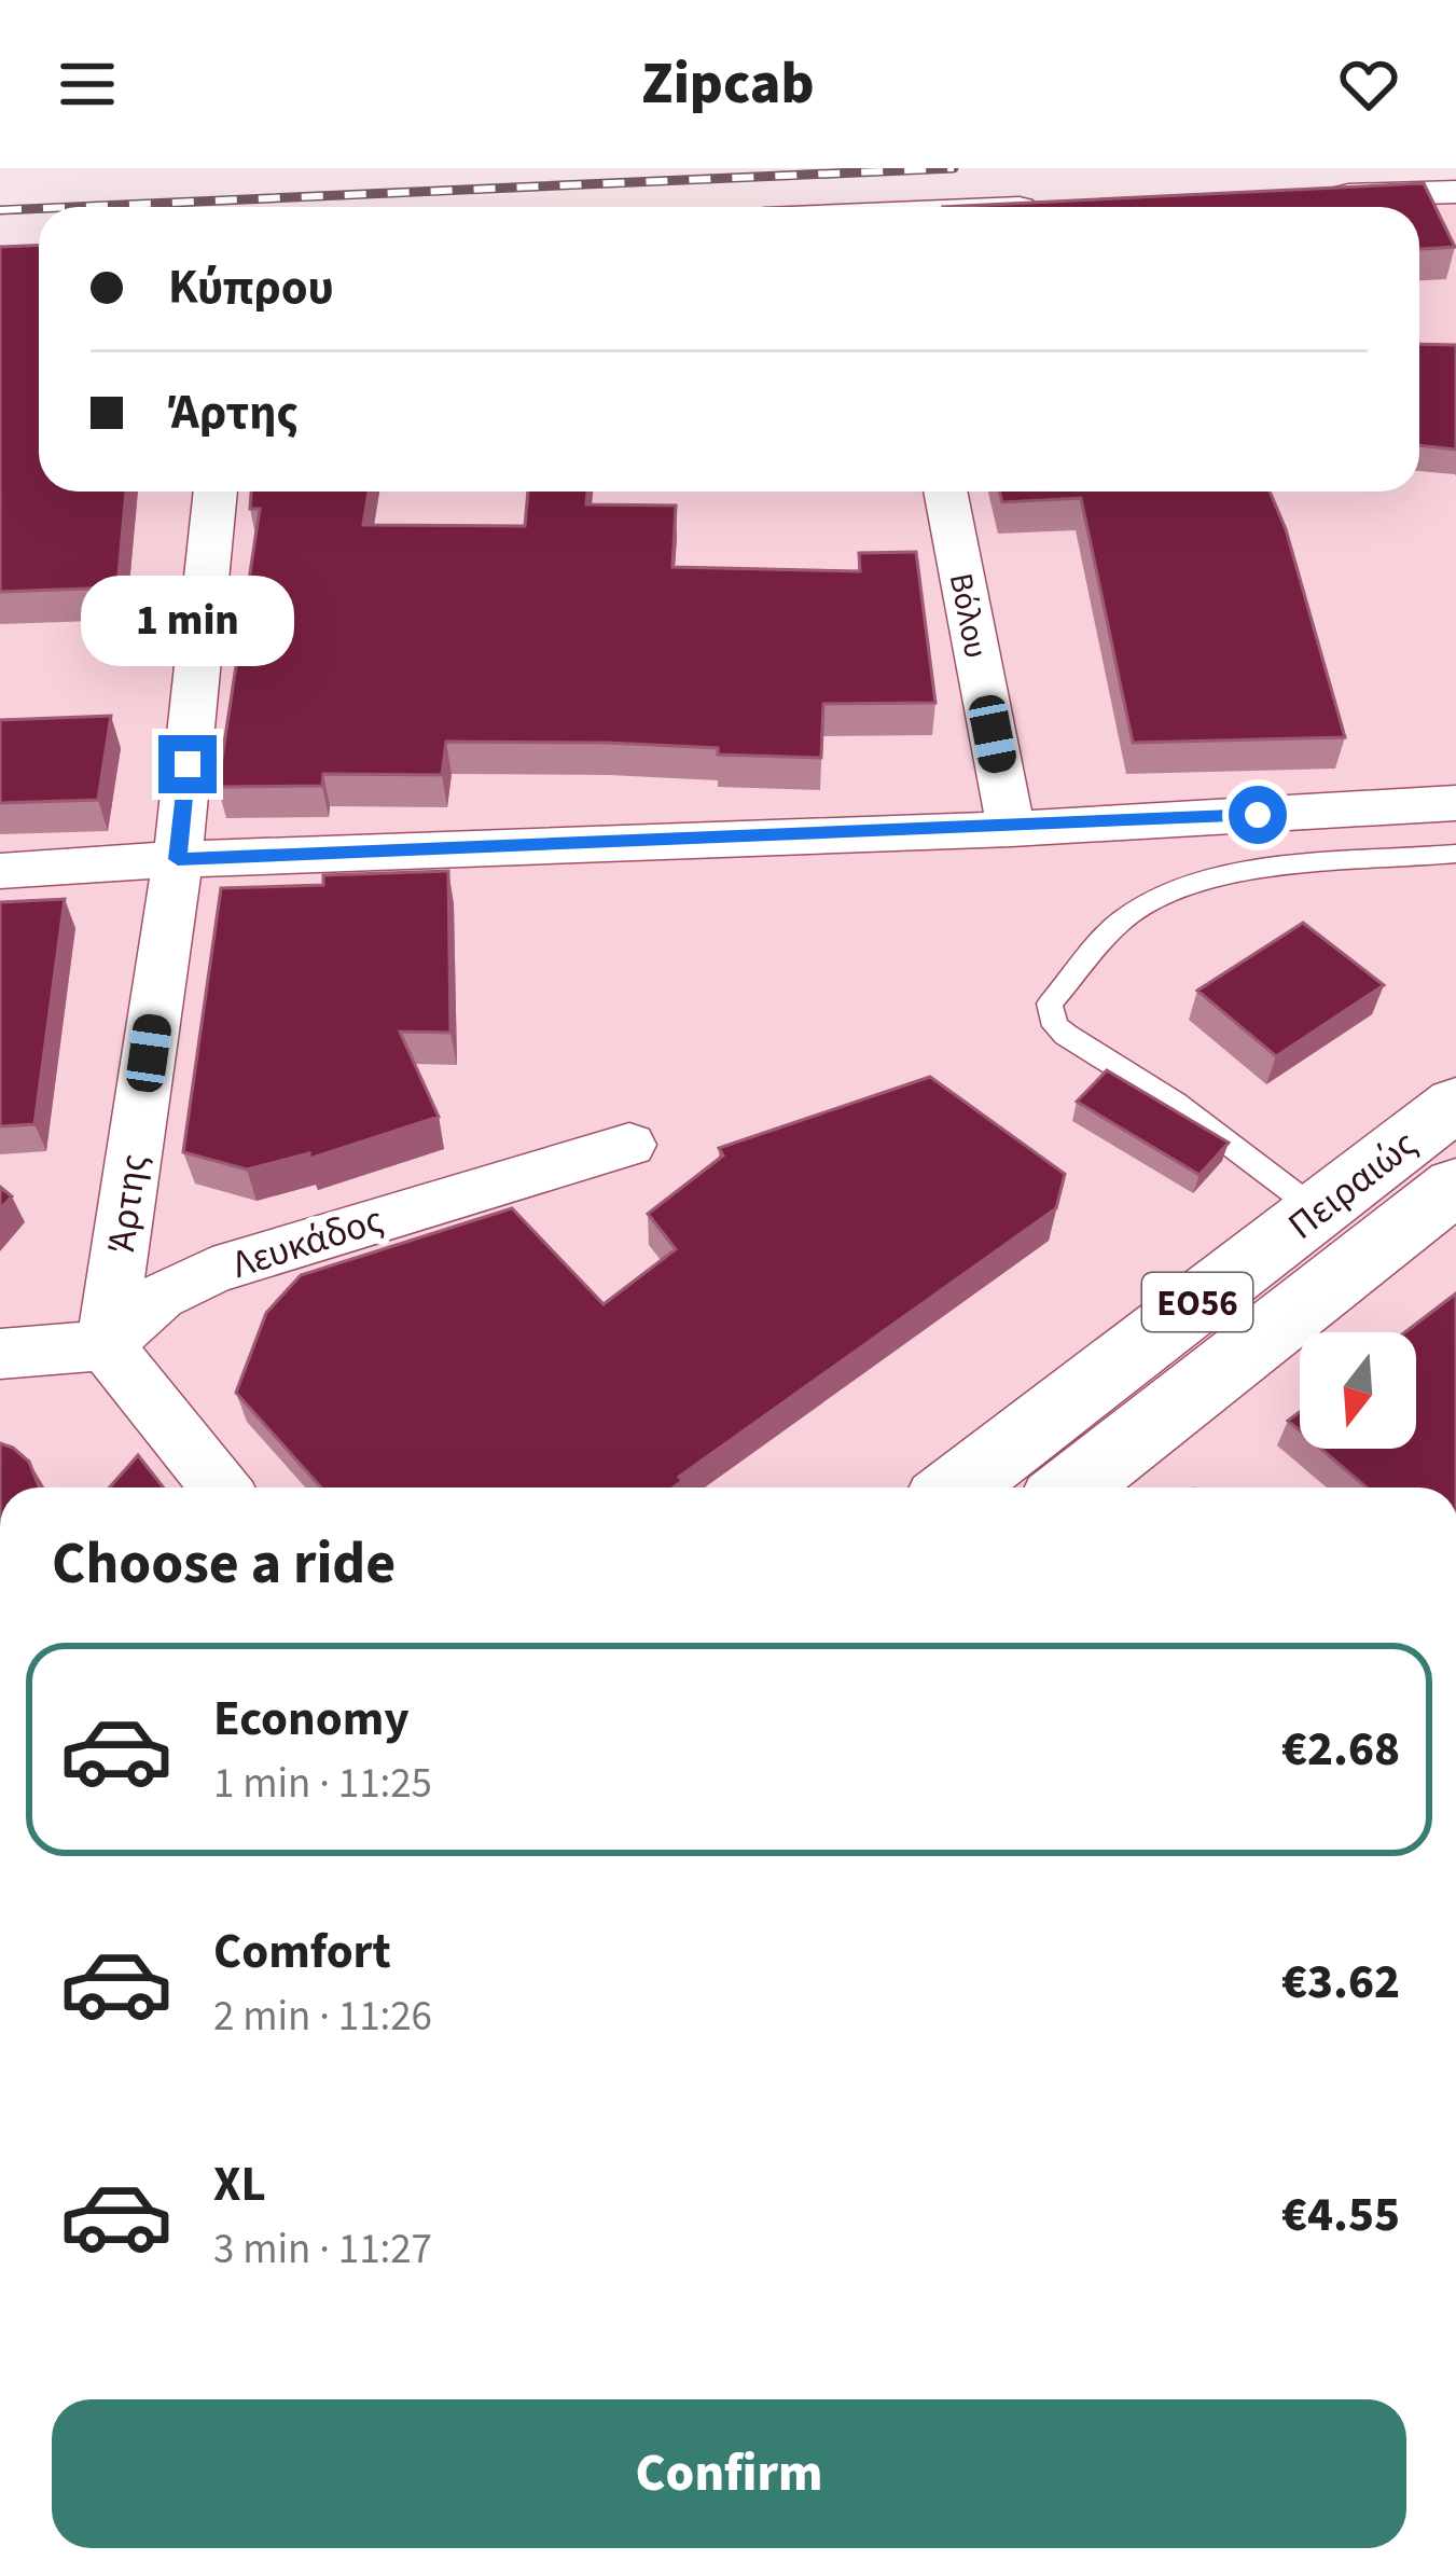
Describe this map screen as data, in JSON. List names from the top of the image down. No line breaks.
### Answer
{"streets":{"main road":["Πειραιώς","ΕΟ56"],"street":["Βόλου","Άρτης","Λευκάδος"]},"crossings":[["Άρτης","Λευκάδος"]],"north":"bottom","page":{"header":"Zipcab","banner":["Κύπρου","Άρτης"],"bubble":"1 min","heading":"Choose a ride","list":[{"name":"Economy","note":"1 min · 11:25","value":"€2.68"},{"name":"Comfort","note":"2 min · 11:26","value":"€3.62"},{"name":"XL","note":"3 min · 11:27","value":"€4.55"}],"buttons":"Confirm"}}
